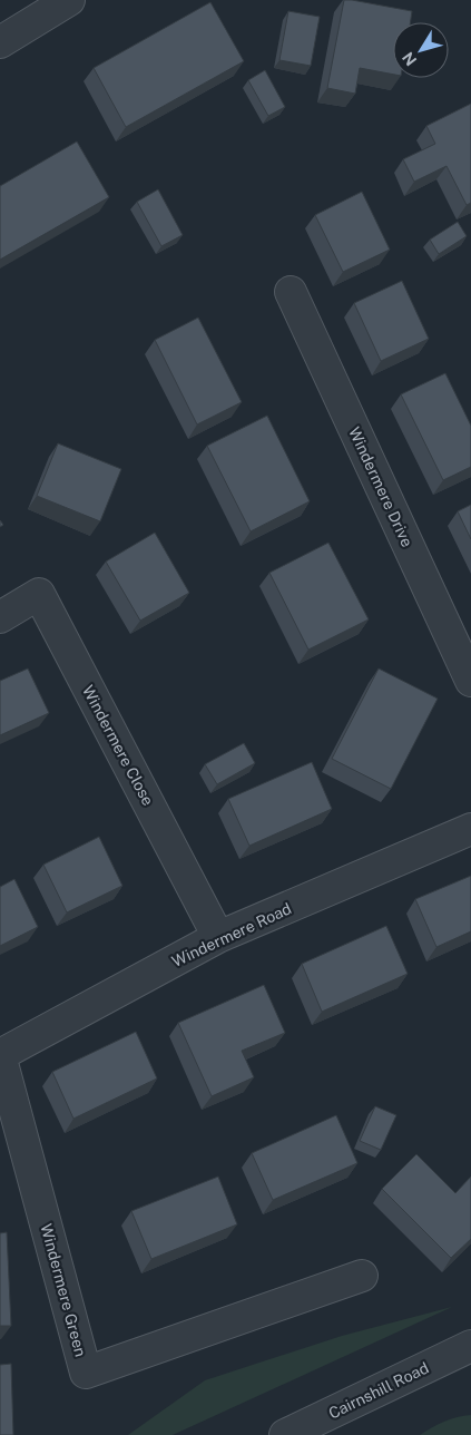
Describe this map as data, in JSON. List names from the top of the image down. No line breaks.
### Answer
{"streets":{"street":["Windermere Drive","Windermere Close","Windermere Road","Windermere Green","Cairnshill Road"]},"crossings":[["Windermere Close","Windermere Road"],["Windermere Road","Windermere Green"]],"north":"bottom left"}
